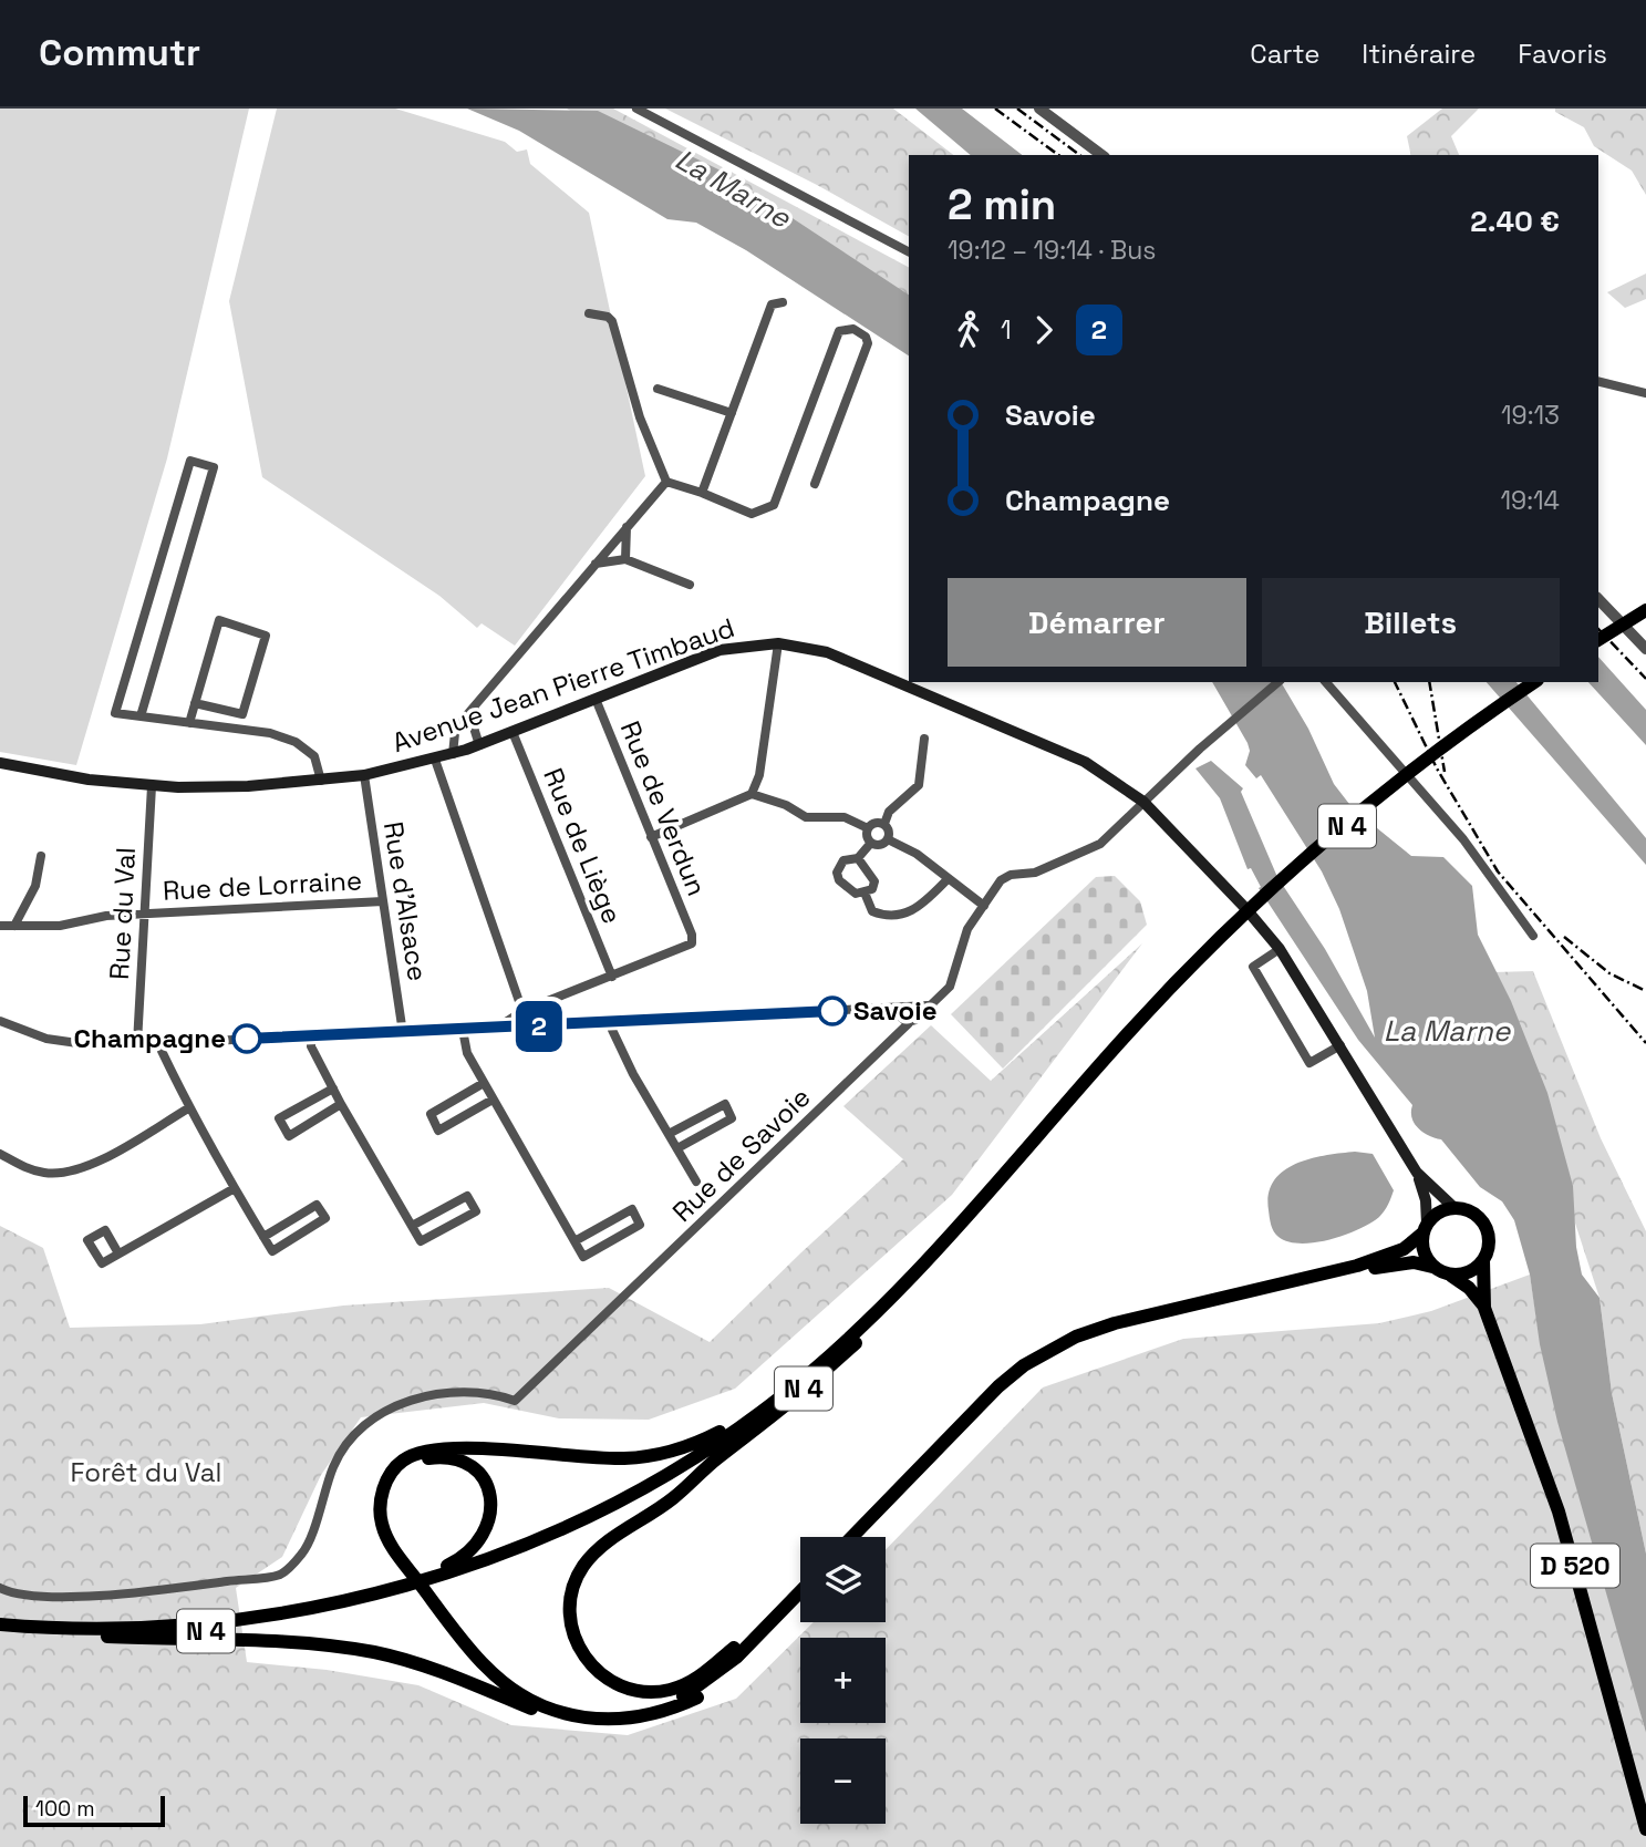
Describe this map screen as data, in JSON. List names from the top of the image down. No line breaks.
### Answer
{"streets":{"main road":["Avenue Jean Pierre Timbaud","N 4","D 520"],"street":["Rue de Verdun","Rue de Liège","Rue de Lorraine","Rue d'Alsace","Rue du Val","Rue de Savoie"]},"crossings":[["Avenue Jean Pierre Timbaud","Rue de Verdun"],["Avenue Jean Pierre Timbaud","Rue de Liège"],["Avenue Jean Pierre Timbaud","Rue d'Alsace"],["Avenue Jean Pierre Timbaud","Rue du Val"],["Avenue Jean Pierre Timbaud","Rue de Savoie"],["Rue de Verdun","Rue de Liège"],["Rue de Lorraine","Rue d'Alsace"],["Rue de Lorraine","Rue du Val"]],"water":["La Marne"],"parks":["Forêt du Val"],"places":["Savoie","Champagne"],"lines":["bus line 2"],"scale_bar":"100 m","page":{"header":"Commutr","nav":["Carte","Itinéraire","Favoris"],"on_map":"2","heading":["2 min","19:12 – 19:14 · Bus","2.40 €"],"legs":["1","2"],"list":[{"name":"Savoie","value":"19:13"},{"name":"Champagne","value":"19:14"}],"buttons":["Démarrer","Billets"],"map_buttons":["+","−"],"scale":"100 m"}}
